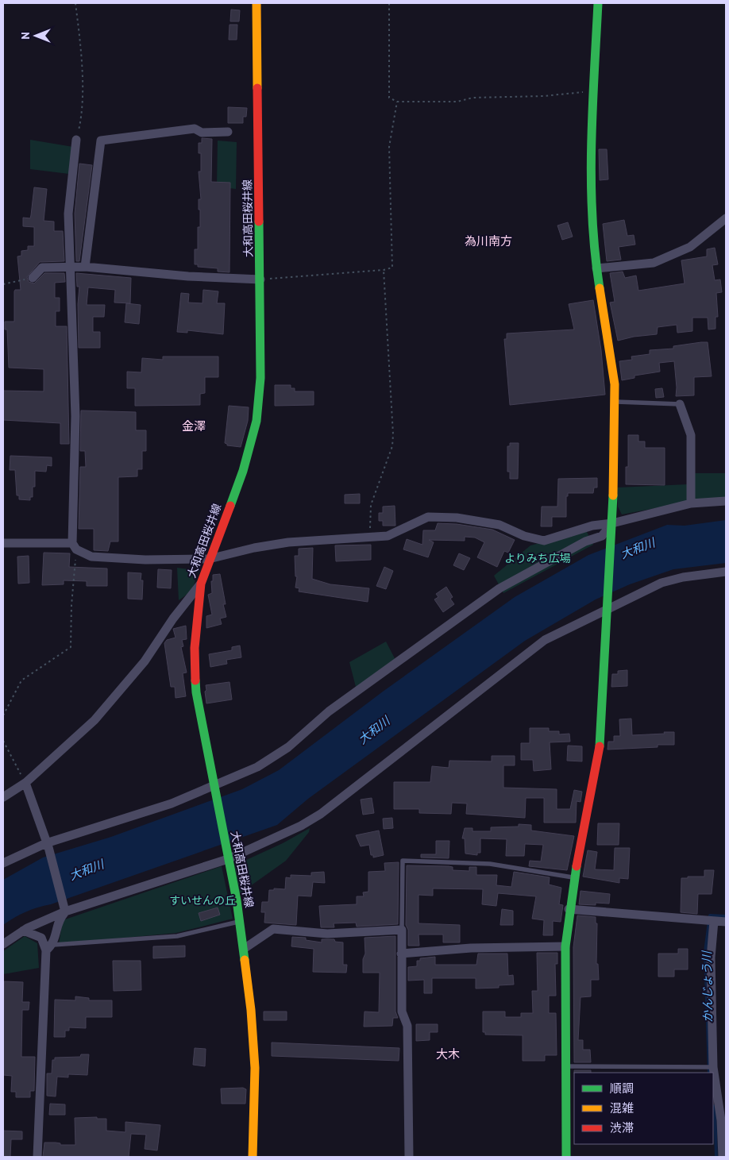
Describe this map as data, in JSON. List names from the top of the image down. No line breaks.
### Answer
{"streets":{"main road":["大和高田桜井線"]},"districts":["為川南方","金澤","大木"],"water":["大和川","かんじょう川"],"parks":["よりみち広場","すいせんの丘"],"legend":["順調","混雑","渋滞"],"north":"left"}
